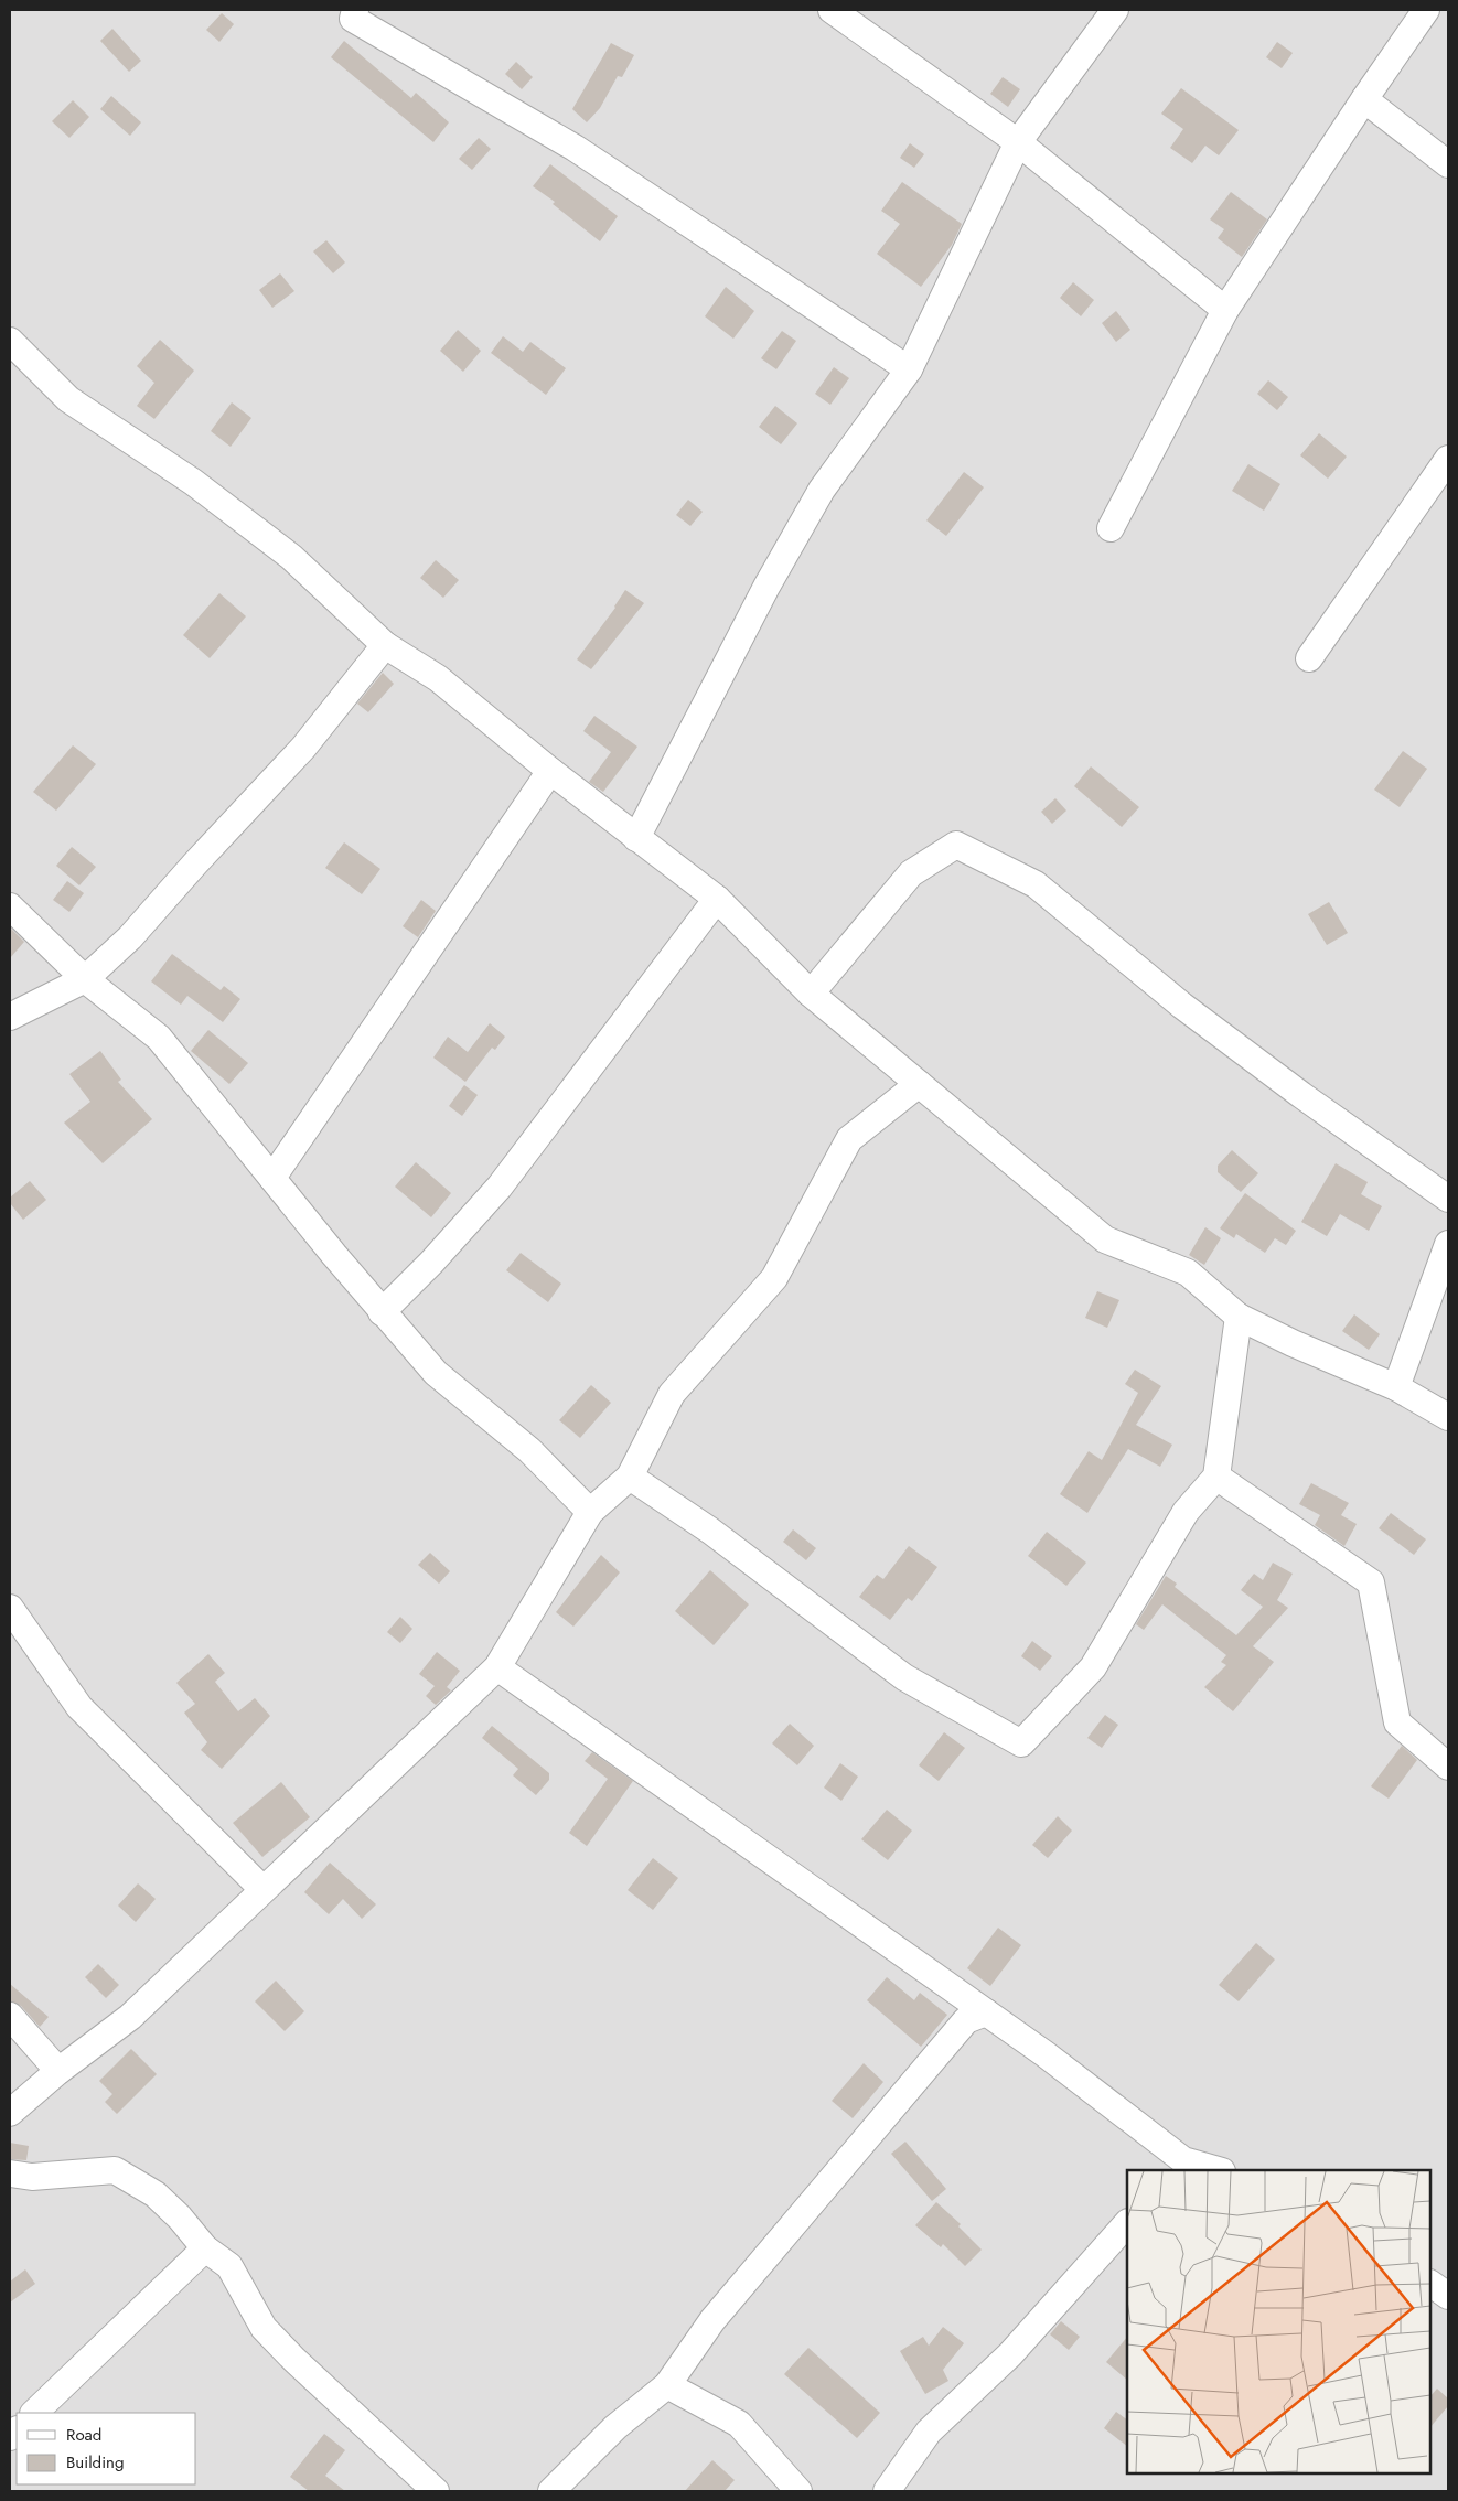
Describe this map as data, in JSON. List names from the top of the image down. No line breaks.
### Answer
{"legend":["Road","Building"]}
